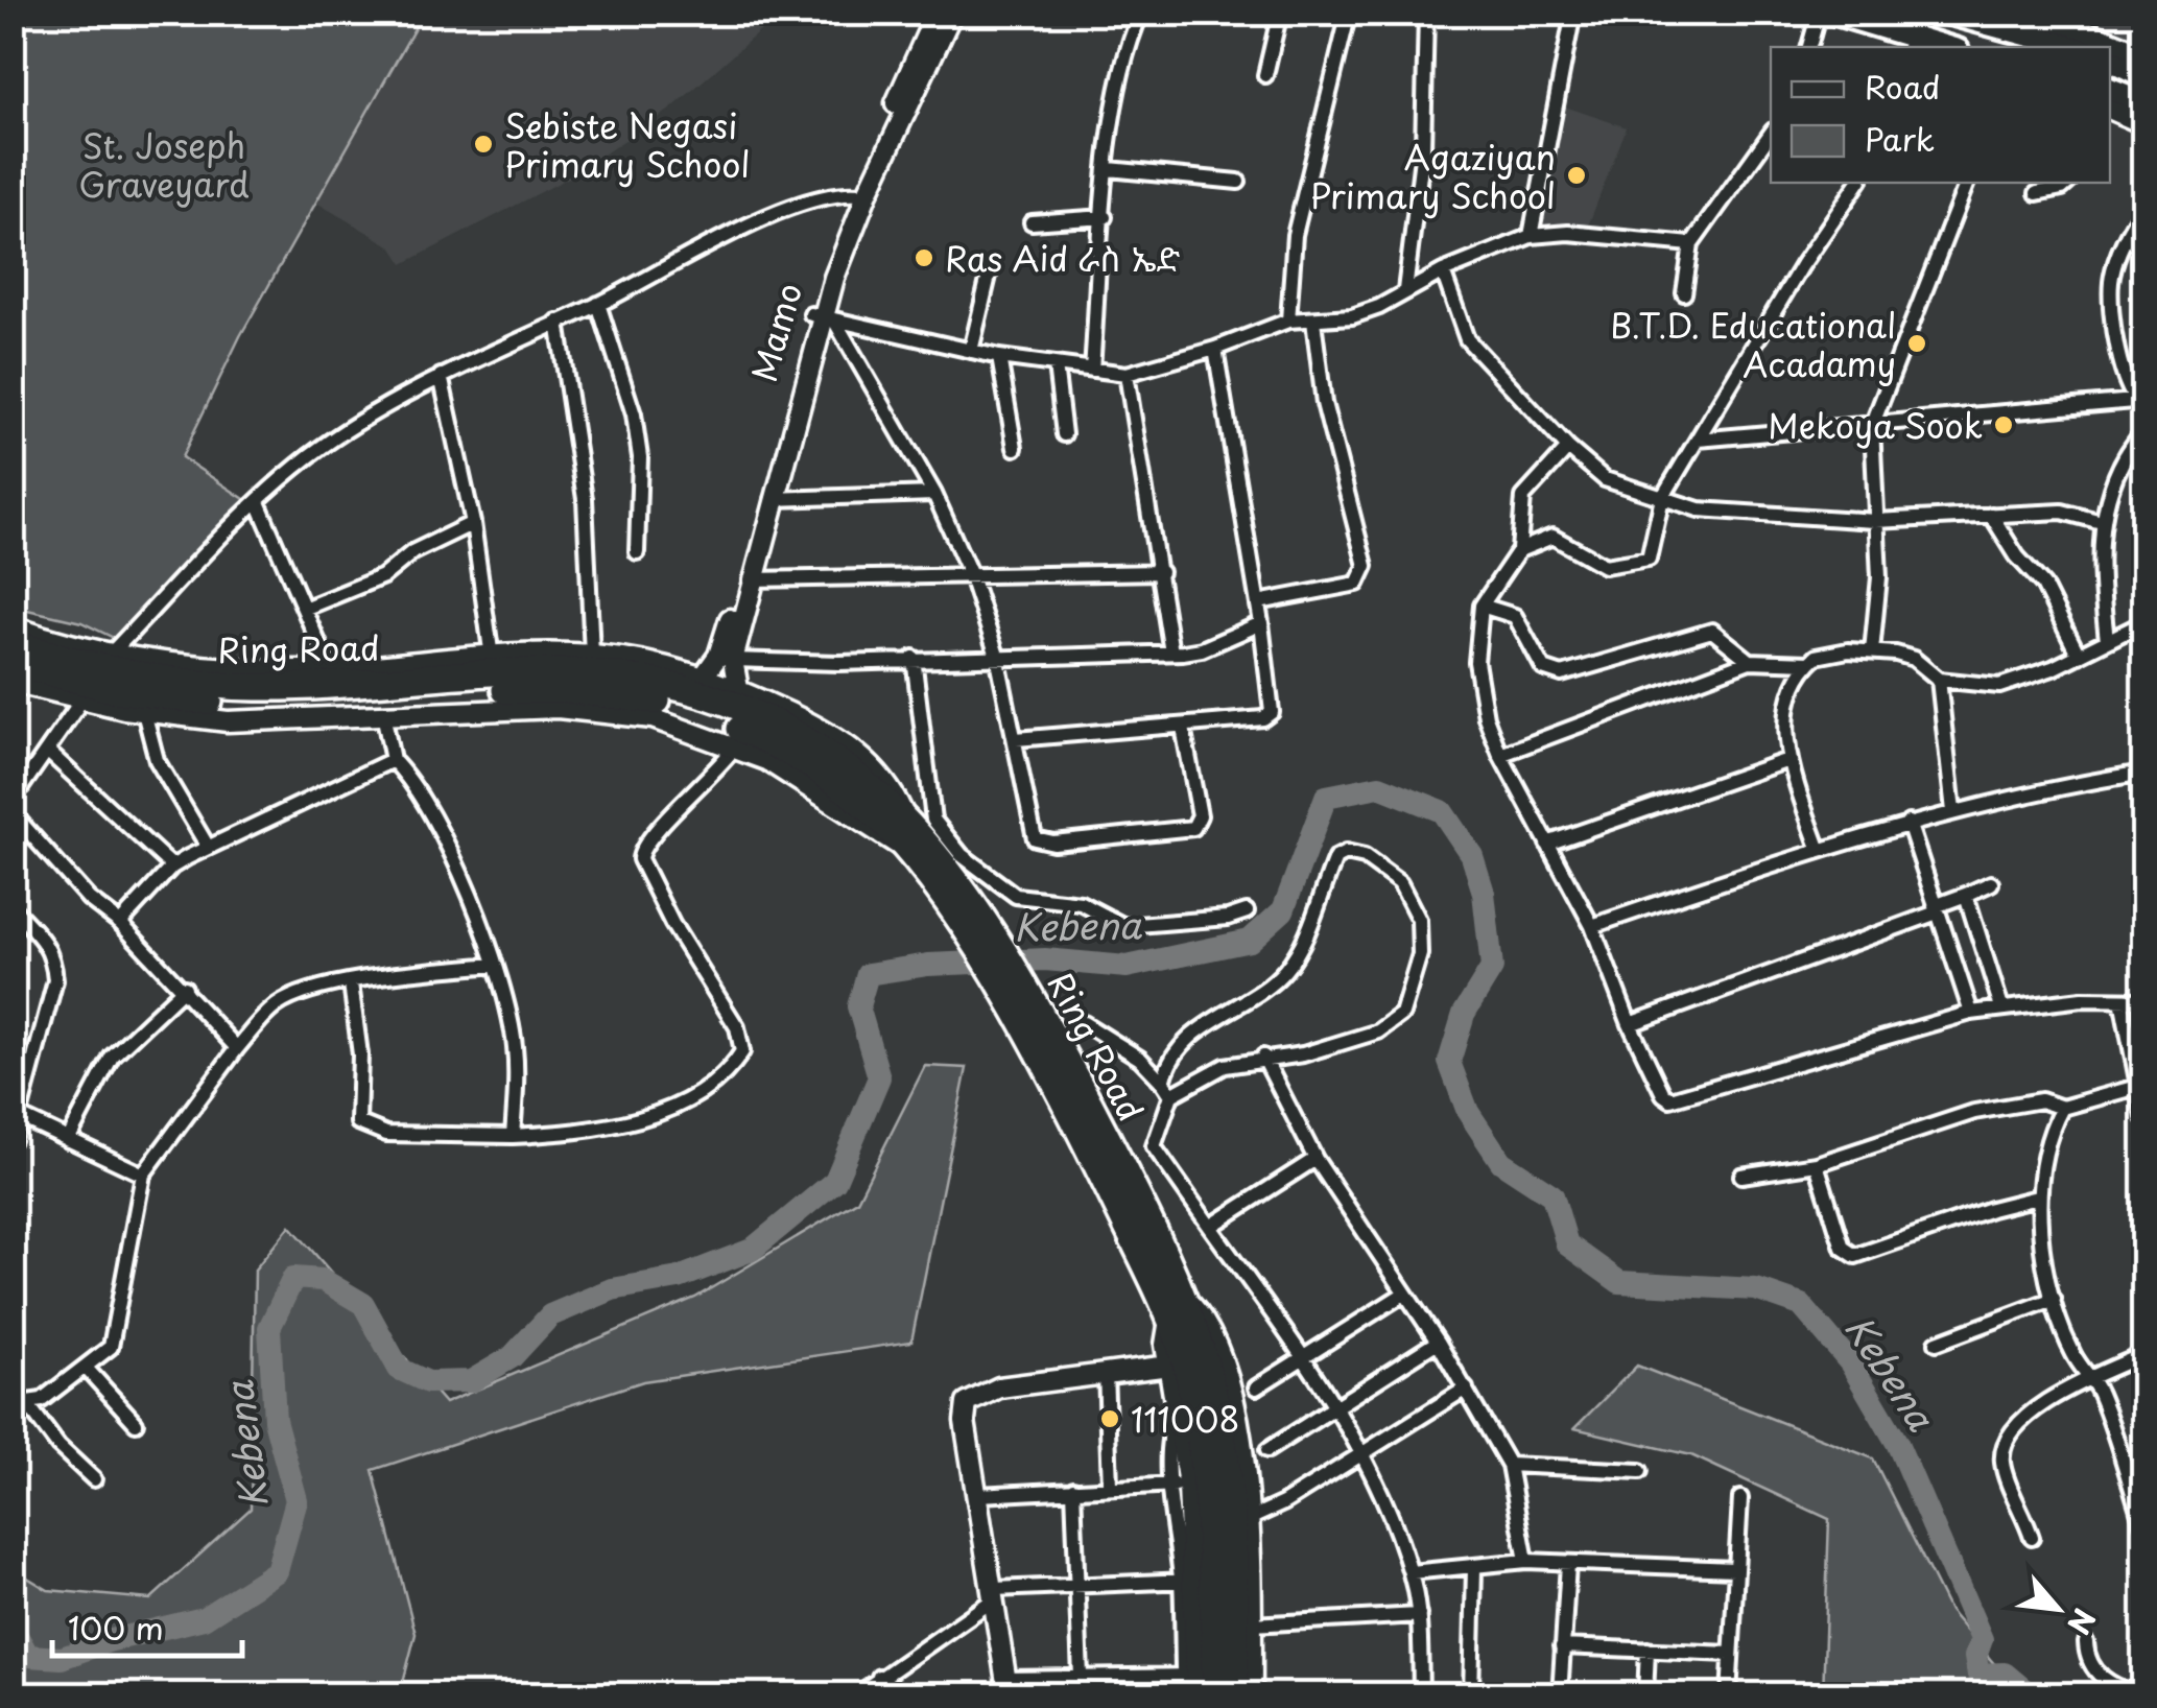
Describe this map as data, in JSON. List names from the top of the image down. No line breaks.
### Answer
{"streets":{"highway":["Ring Road"],"street":["Mamo"]},"water":["Kebena"],"parks":["St. Joseph Graveyard"],"places":["Sebiste Negasi Primary School","Agaziyan Primary School","Ras Aid ራስ ኤድ","B.T.D. Educational Acadamy","Mekoya Sook","111008"],"legend":["Road","Park"],"scale_bar":"100 m","north":"bottom right"}
